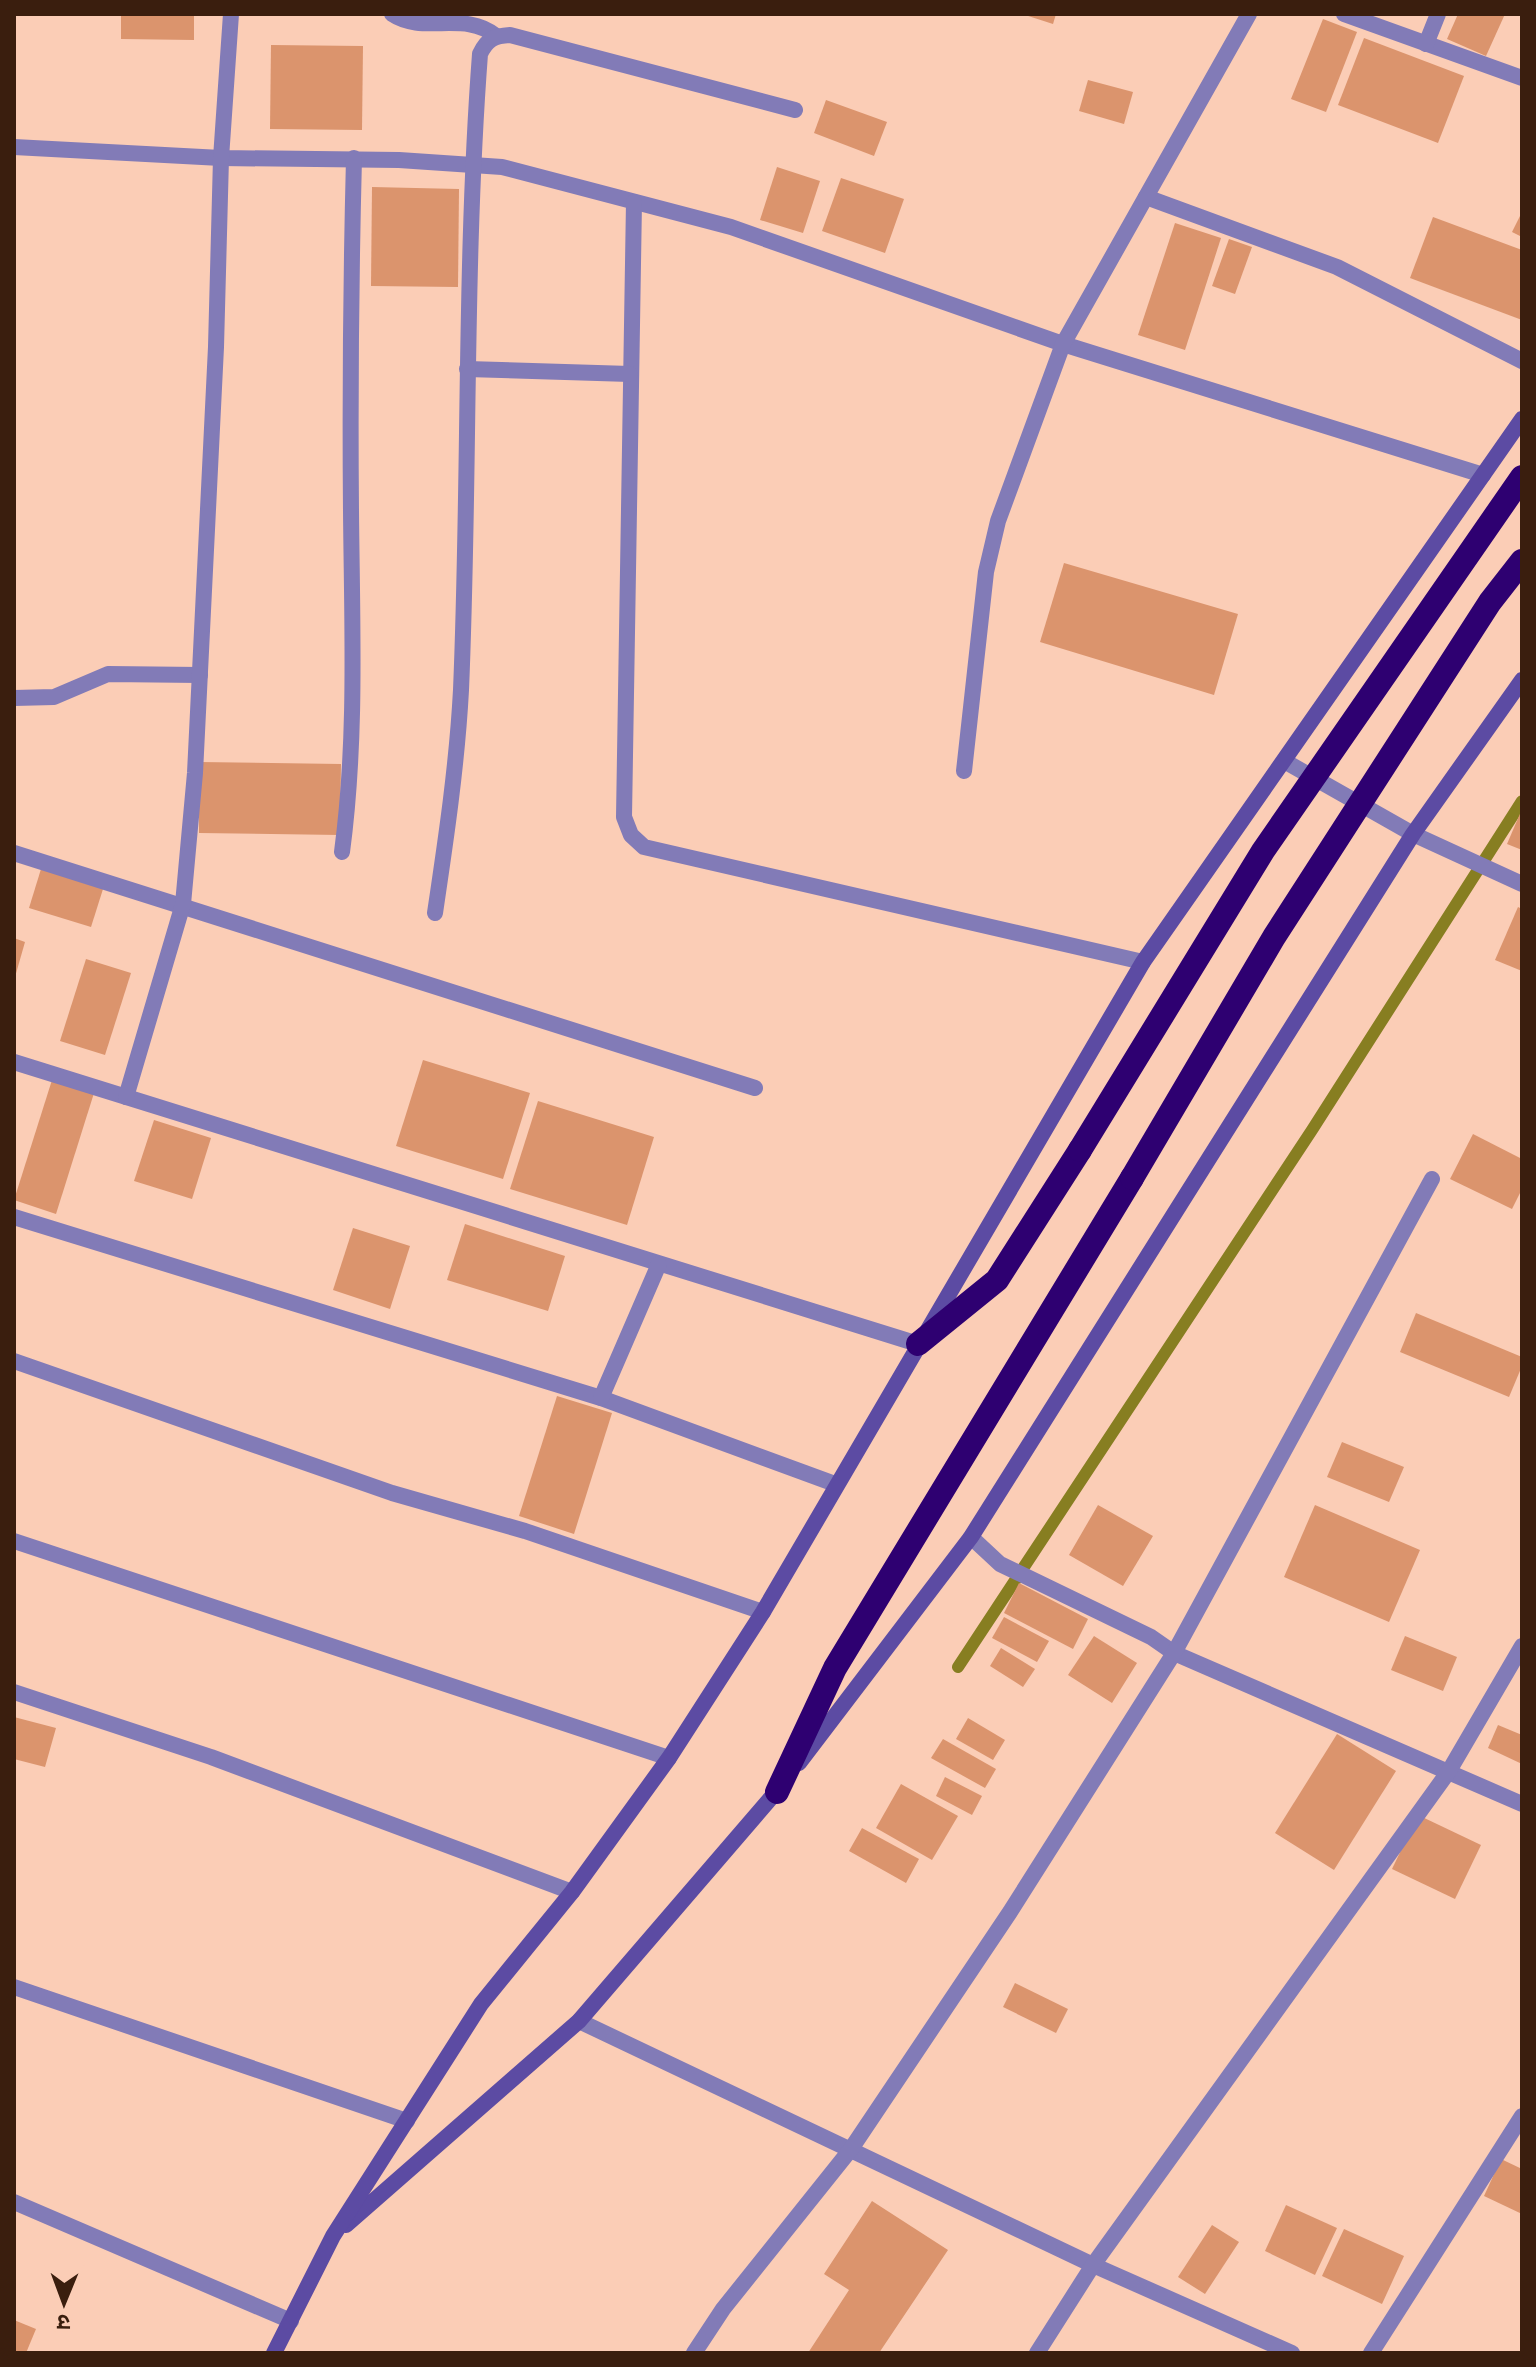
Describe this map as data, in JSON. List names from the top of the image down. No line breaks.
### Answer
{"north":"bottom"}
